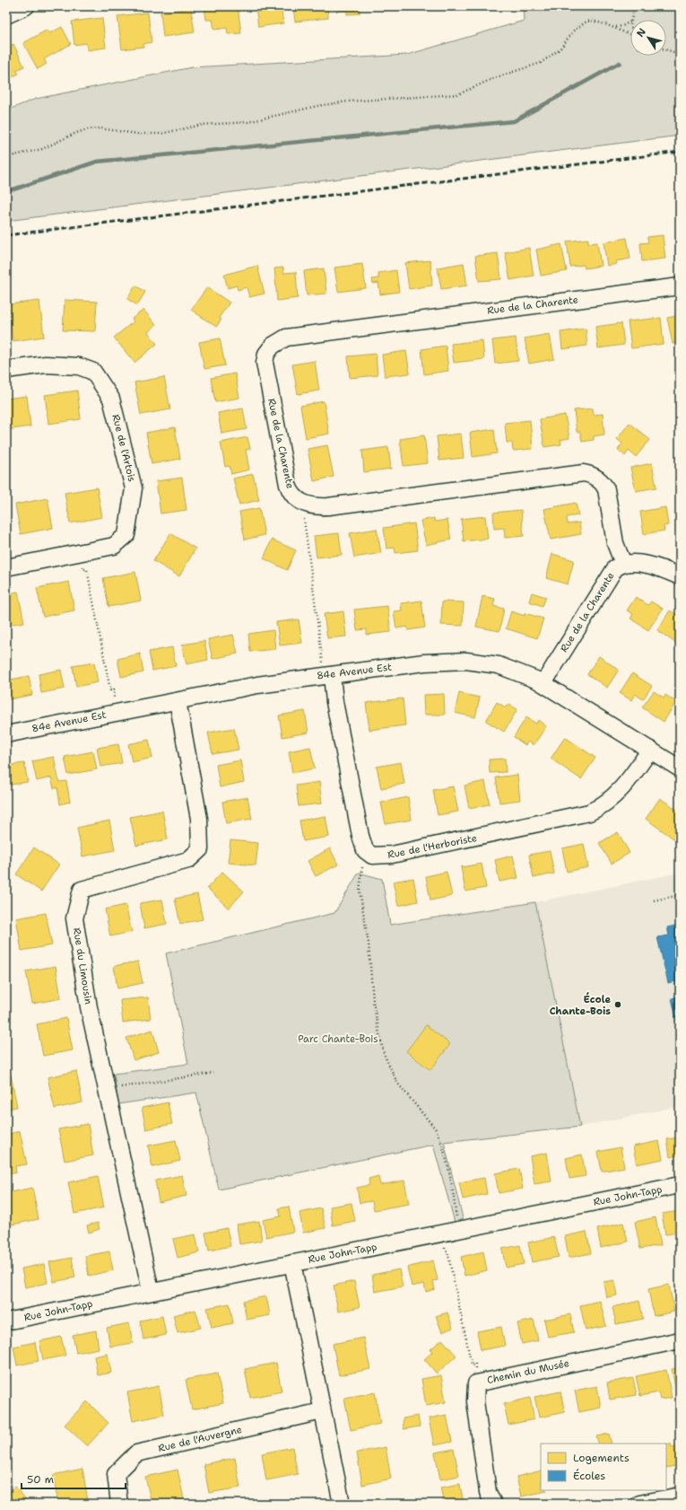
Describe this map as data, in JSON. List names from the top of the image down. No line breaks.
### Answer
{"streets":{"street":["Rue de la Charente","Rue de l'Artois","84e Avenue Est","Rue de l'Herboriste","Rue du Limousin","Rue John-Tapp","Chemin du Musée","Rue de l'Auvergne"]},"crossings":[["Rue de la Charente","84e Avenue Est"],["84e Avenue Est","Rue de l'Herboriste"],["84e Avenue Est","Rue du Limousin"],["Rue du Limousin","Rue John-Tapp"]],"parks":["Parc Chante-Bois"],"places":["École Chante-Bois"],"legend":["Logements","Écoles"],"scale_bar":"50 m","north":"top left"}
